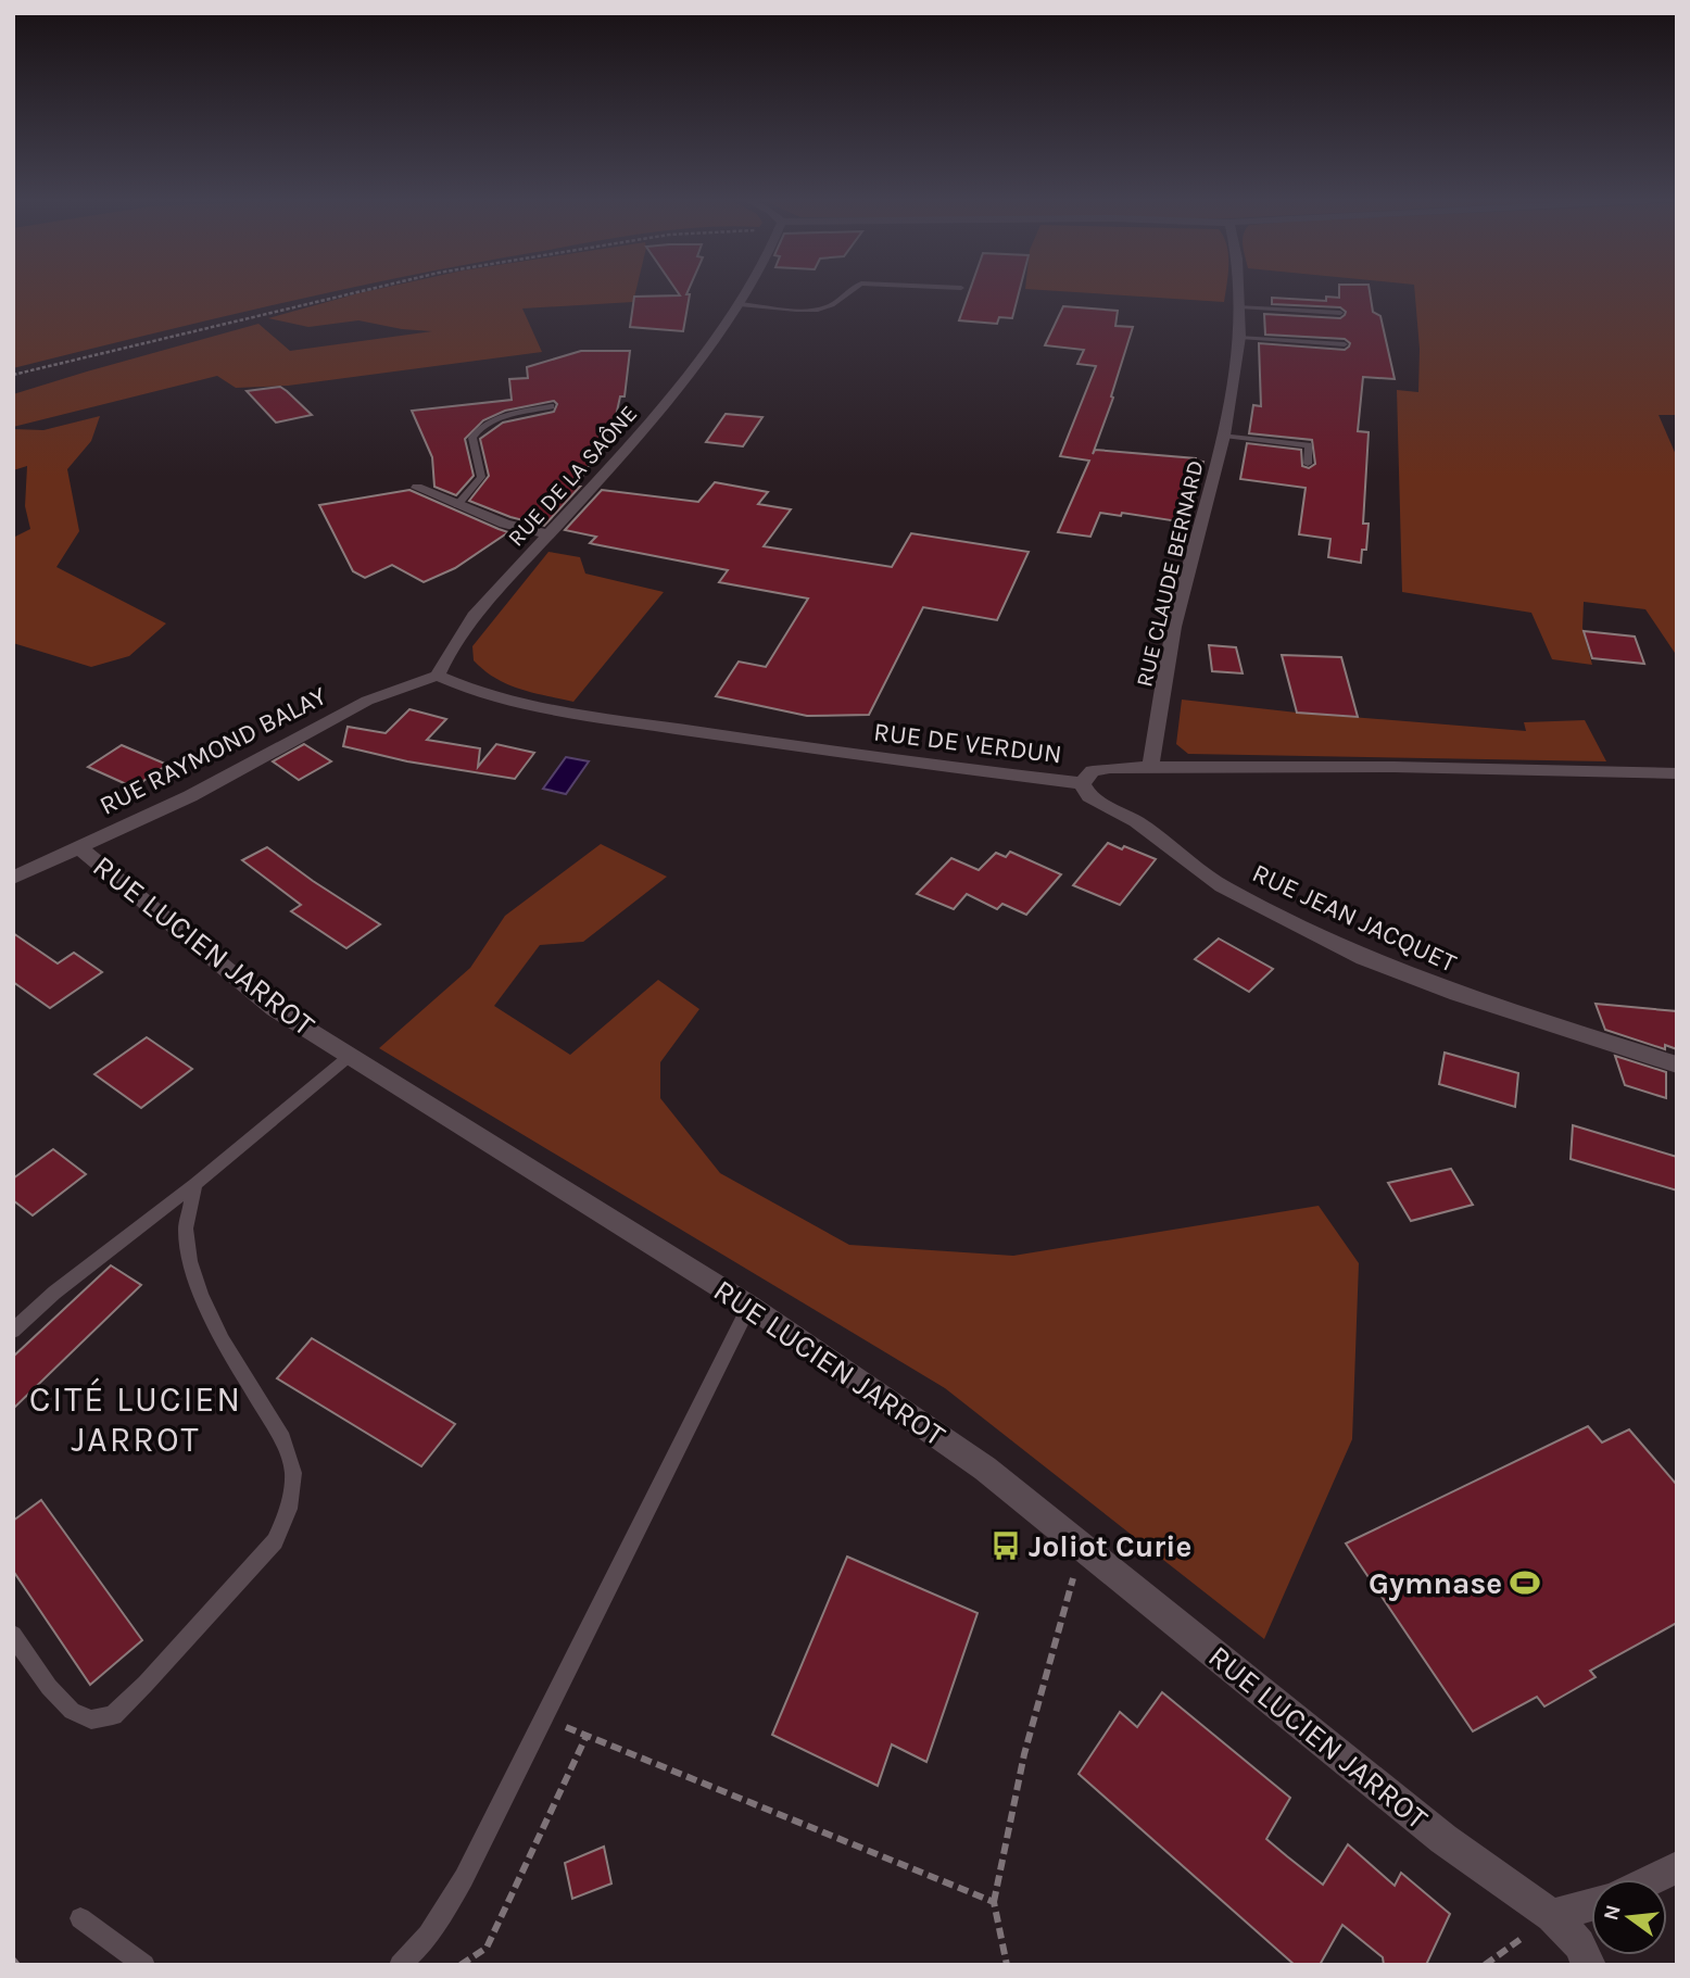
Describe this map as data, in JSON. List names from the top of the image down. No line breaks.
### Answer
{"streets":{"street":["RUE DE LA SAÔNE","RUE CLAUDE BERNARD","RUE DE VERDUN","RUE RAYMOND BALAY","RUE JEAN JACQUET","RUE LUCIEN JARROT"]},"crossings":[["RUE DE LA SAÔNE","RUE DE VERDUN"],["RUE DE LA SAÔNE","RUE RAYMOND BALAY"],["RUE CLAUDE BERNARD","RUE DE VERDUN"],["RUE DE VERDUN","RUE RAYMOND BALAY"],["RUE DE VERDUN","RUE JEAN JACQUET"],["RUE RAYMOND BALAY","RUE LUCIEN JARROT"]],"districts":["CITÉ LUCIEN JARROT"],"places":{"bus stop":["Joliot Curie"],"sports":["Gymnase"]},"north":"left"}
